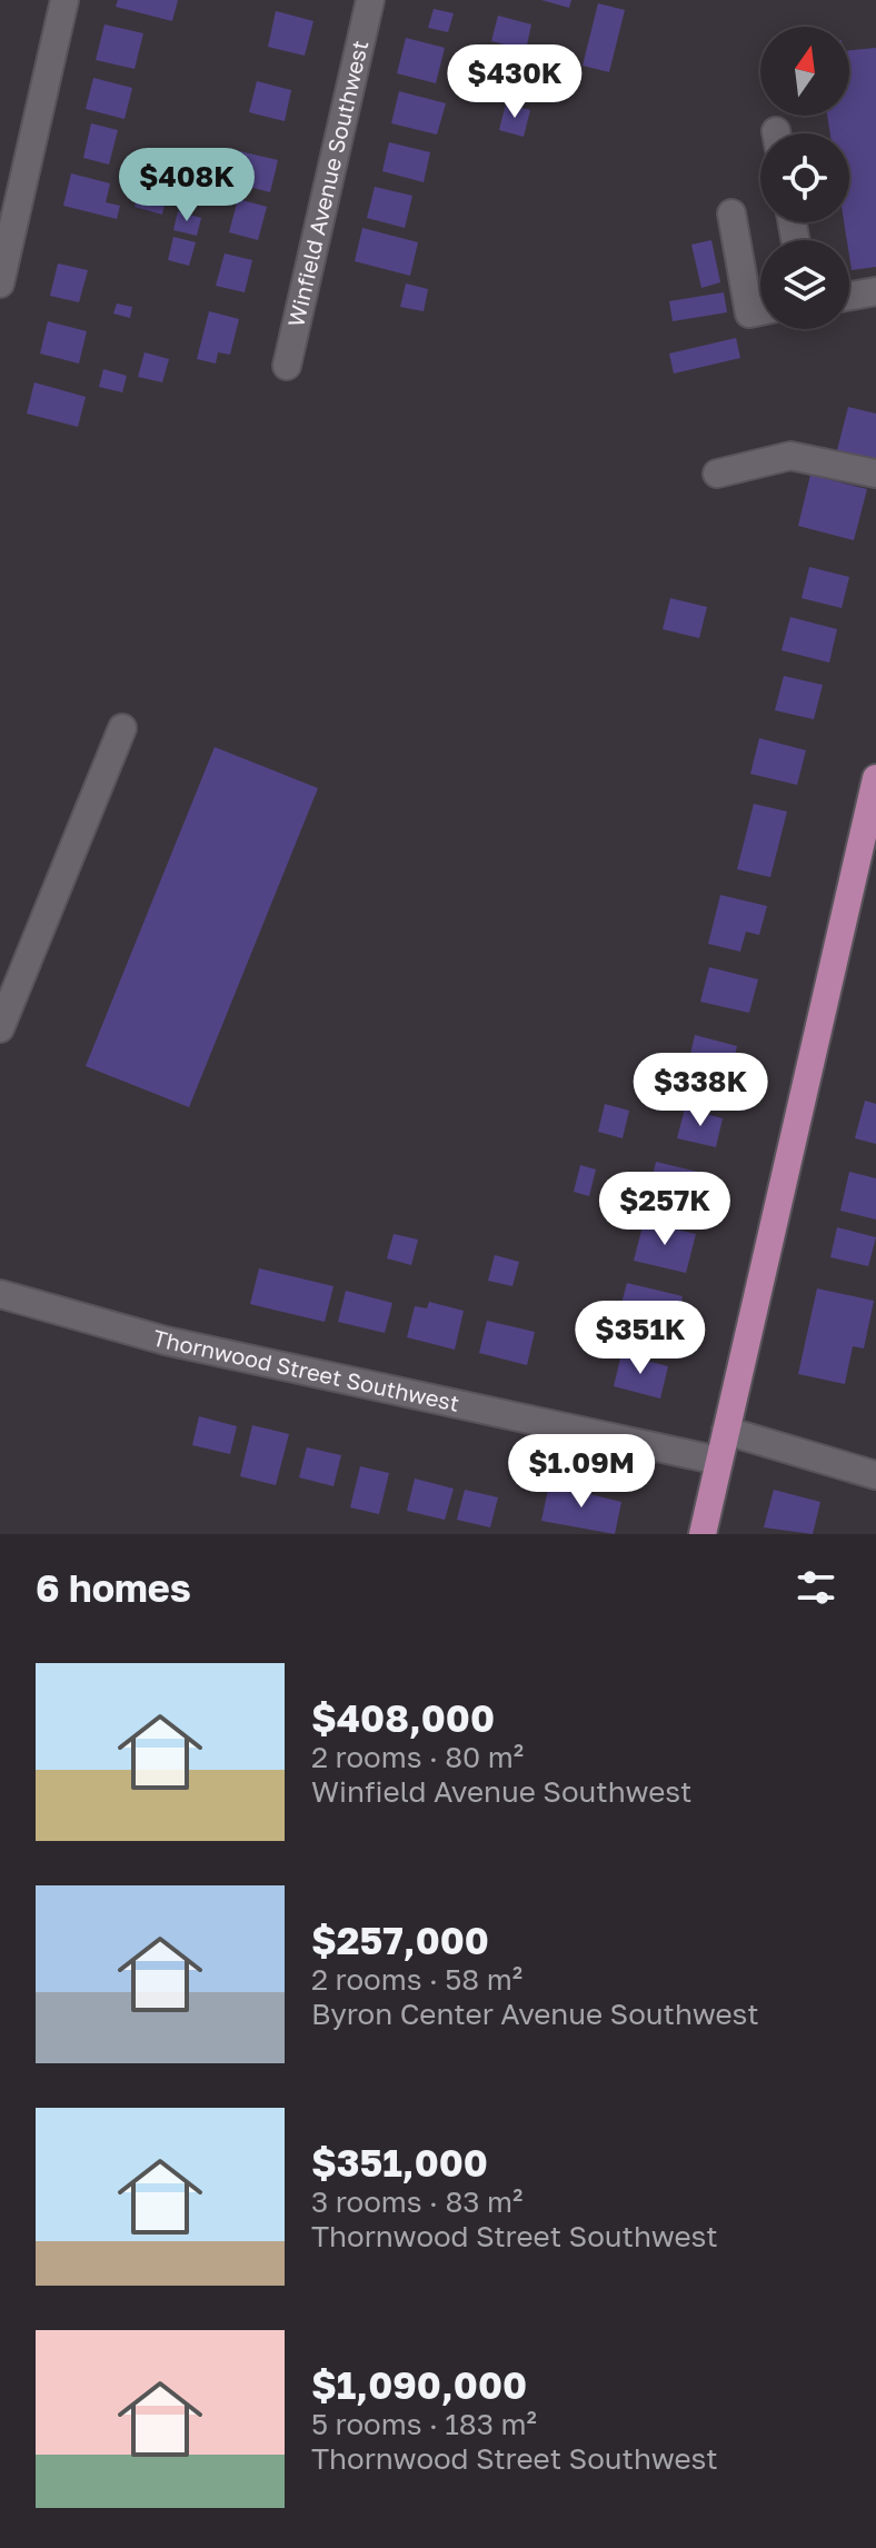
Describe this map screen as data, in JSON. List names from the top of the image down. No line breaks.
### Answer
{"streets":{"street":["Winfield Avenue Southwest","Thornwood Street Southwest"]},"north":"top","page":{"price":["$430K","$408K","$338K","$257K","$351K","$1.09M"],"heading":"6 homes","list":[{"name":"$408,000","note":"2 rooms · 80 m² · Winfield Avenue Southwest"},{"name":"$257,000","note":"2 rooms · 58 m² · Byron Center Avenue Southwest"},{"name":"$351,000","note":"3 rooms · 83 m² · Thornwood Street Southwest"},{"name":"$1,090,000","note":"5 rooms · 183 m² · Thornwood Street Southwest"}]}}
